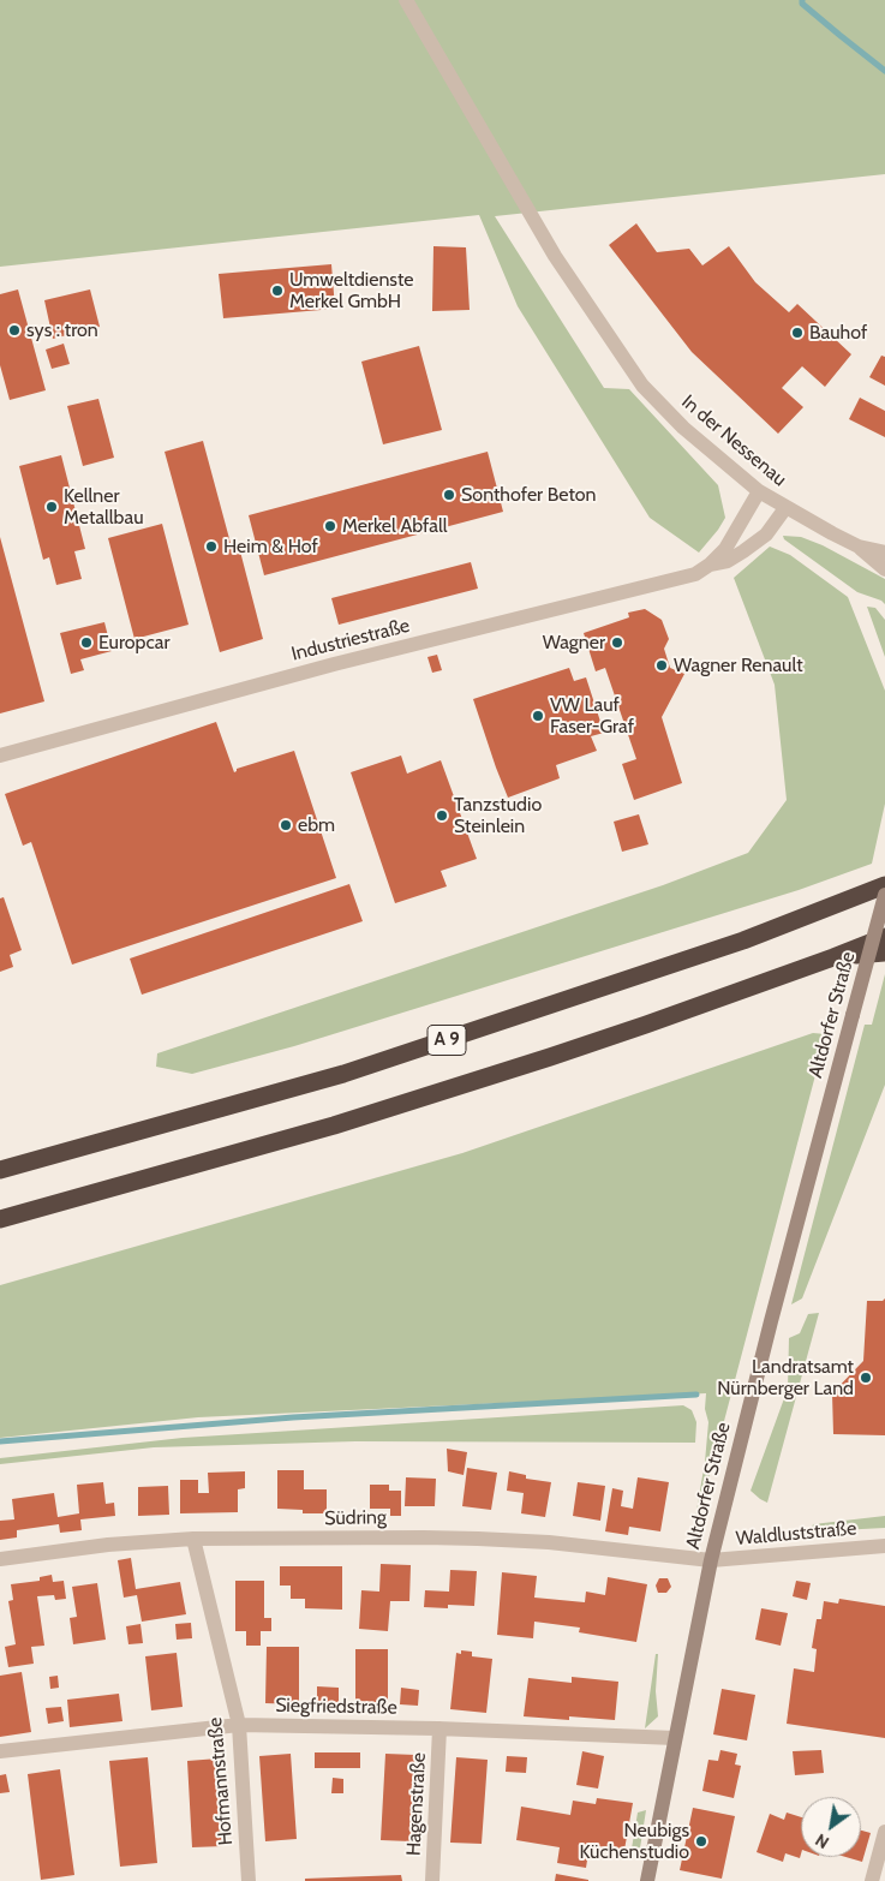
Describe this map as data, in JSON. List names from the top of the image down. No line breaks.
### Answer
{"streets":{"highway":["A 9"],"main road":["Altdorfer Straße"],"street":["In der Nessenau","Industriestraße","Südring","Waldluststraße","Siegfriedstraße","Hofmannstraße","Hagenstraße"]},"crossings":[["In der Nessenau","Industriestraße"],["Altdorfer Straße","Südring"],["Altdorfer Straße","Waldluststraße"],["Altdorfer Straße","Siegfriedstraße"],["Südring","Waldluststraße"],["Südring","Hofmannstraße"],["Siegfriedstraße","Hofmannstraße"],["Siegfriedstraße","Hagenstraße"]],"places":["Umweltdienste Merkel GmbH","sys : tron","Bauhof","Sonthofer Beton","Kellner Metallbau","Merkel Abfall","Heim & Hof","Europcar","Wagner","Wagner Renault","VW Lauf Faser-Graf","Tanzstudio Steinlein","ebm","Landratsamt Nürnberger Land","Neubigs Küchenstudio"],"north":"bottom left"}
